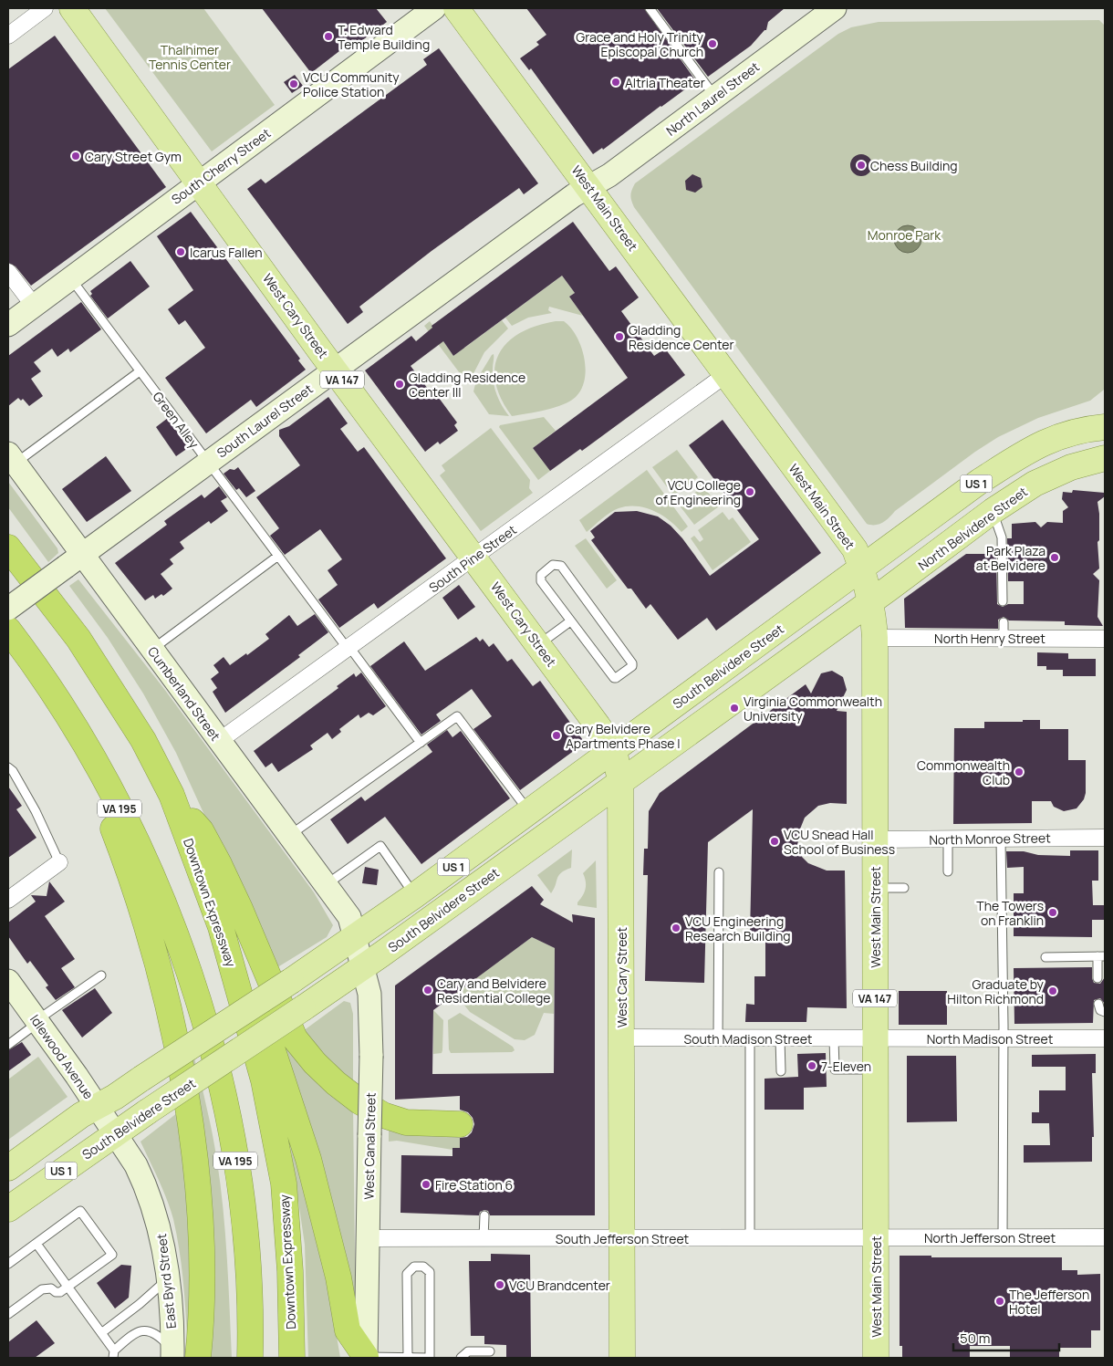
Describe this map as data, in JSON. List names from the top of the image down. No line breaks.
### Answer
{"streets":{"highway":["VA 195","Downtown Expressway"],"main road":["West Main Street","West Cary Street","VA 147","US 1","North Belvidere Street","South Belvidere Street"],"street":["North Laurel Street","South Cherry Street","South Laurel Street","South Pine Street","North Henry Street","Cumberland Street","North Monroe Street","South Madison Street","North Madison Street","Idlewood Avenue","West Canal Street","North Jefferson Street","South Jefferson Street","East Byrd Street"],"lane":["Green Alley"]},"crossings":[["North Laurel Street","West Main Street"],["North Laurel Street","South Laurel Street"],["South Cherry Street","West Cary Street"],["South Cherry Street","Green Alley"],["West Main Street","South Laurel Street"],["West Main Street","US 1"],["West Main Street","North Belvidere Street"],["West Main Street","South Pine Street"],["West Main Street","North Henry Street"],["West Main Street","South Belvidere Street"],["West Main Street","North Monroe Street"],["West Main Street","South Madison Street"],["West Main Street","North Madison Street"],["West Main Street","North Jefferson Street"],["West Main Street","South Jefferson Street"],["West Cary Street","South Laurel Street"],["West Cary Street","South Pine Street"],["West Cary Street","South Belvidere Street"],["West Cary Street","South Madison Street"],["West Cary Street","South Jefferson Street"],["Green Alley","South Laurel Street"],["Green Alley","South Pine Street"],["South Laurel Street","Cumberland Street"],["US 1","South Belvidere Street"],["North Belvidere Street","South Belvidere Street"],["South Pine Street","Cumberland Street"],["South Belvidere Street","Cumberland Street"],["South Belvidere Street","Idlewood Avenue"],["South Belvidere Street","West Canal Street"],["South Belvidere Street","East Byrd Street"],["Cumberland Street","West Canal Street"],["South Madison Street","North Madison Street"],["Idlewood Avenue","East Byrd Street"],["West Canal Street","South Jefferson Street"],["North Jefferson Street","South Jefferson Street"]],"parks":["Thalhimer Tennis Center","Monroe Park"],"places":["T. Edward Temple Building","Grace and Holy Trinity Episcopal Church","Altria Theater","VCU Community Police Station","Cary Street Gym","Chess Building","Icarus Fallen","Gladding Residence Center","Gladding Residence Center III","VCU College of Engineering","Park Plaza at Belvidere","Virginia Commonwealth University","Cary Belvidere Apartments Phase I","Commonwealth Club","VCU Snead Hall School of Business","The Towers on Franklin","VCU Engineering Research Building","Cary and Belvidere Residential College","Graduate by Hilton Richmond","7-Eleven","Fire Station 6","VCU Brandcenter","The Jefferson Hotel"],"scale_bar":"50 m"}
